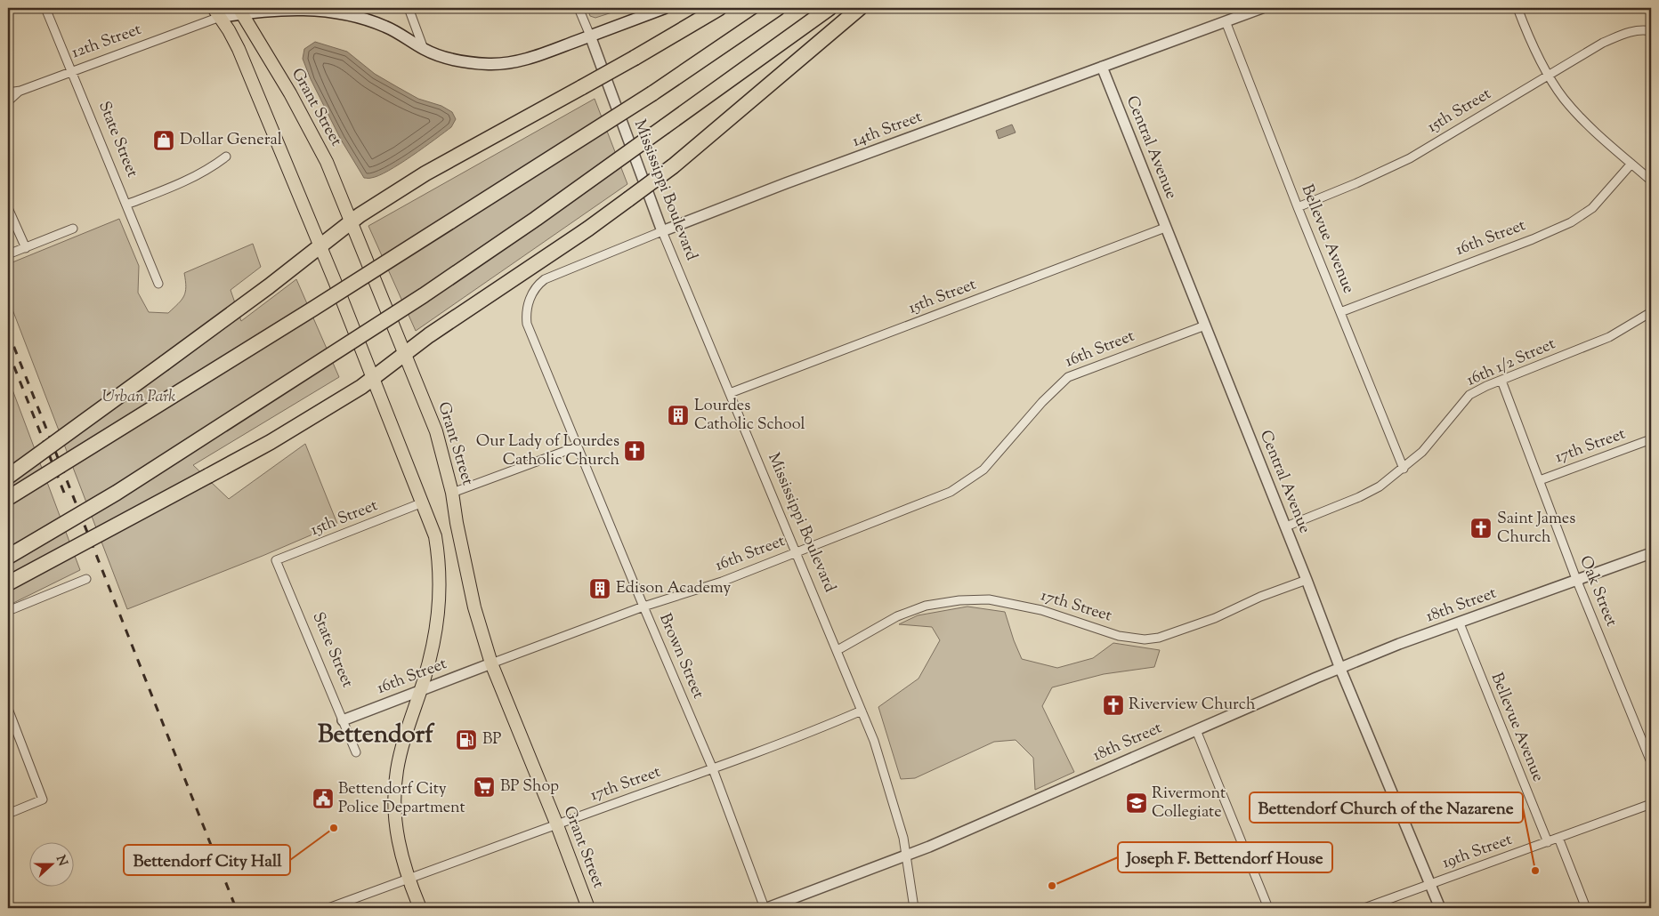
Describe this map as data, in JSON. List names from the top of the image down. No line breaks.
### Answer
{"streets":{"main road":["12th Street","Grant Street"],"street":["15th Street","14th Street","State Street","Central Avenue","Mississippi Boulevard","16th Street","Bellevue Avenue","16th 1/2 Street","17th Street","Oak Street","18th Street","Brown Street","19th Street"]},"crossings":[["12th Street","Grant Street"],["12th Street","State Street"],["12th Street","Mississippi Boulevard"],["Grant Street","16th Street"],["Grant Street","17th Street"],["15th Street","State Street"],["15th Street","Central Avenue"],["15th Street","Mississippi Boulevard"],["15th Street","Bellevue Avenue"],["14th Street","Central Avenue"],["14th Street","Mississippi Boulevard"],["14th Street","Bellevue Avenue"],["14th Street","Brown Street"],["State Street","16th Street"],["Central Avenue","16th Street"],["Central Avenue","16th 1/2 Street"],["Central Avenue","17th Street"],["Central Avenue","18th Street"],["Central Avenue","19th Street"],["Mississippi Boulevard","16th Street"],["Mississippi Boulevard","17th Street"],["Mississippi Boulevard","18th Street"],["16th Street","Bellevue Avenue"],["16th Street","Brown Street"],["Bellevue Avenue","16th 1/2 Street"],["Bellevue Avenue","18th Street"],["Bellevue Avenue","19th Street"],["16th 1/2 Street","Oak Street"],["17th Street","Oak Street"],["17th Street","Brown Street"],["Oak Street","18th Street"],["18th Street","Brown Street"]],"districts":["Bettendorf"],"parks":["Urban Park"],"places":{"shop":["Dollar General"],"building":["Lourdes Catholic School","Edison Academy"],"church":["Our Lady of Lourdes Catholic Church","Saint James Church","Riverview Church"],"fuel station":["BP"],"supermarket":["BP Shop"],"public building":["Bettendorf City Police Department"],"school or university":["Rivermont Collegiate"],"other":["Bettendorf City Hall","Bettendorf Church of the Nazarene","Joseph F. Bettendorf House"]},"north":"right"}
